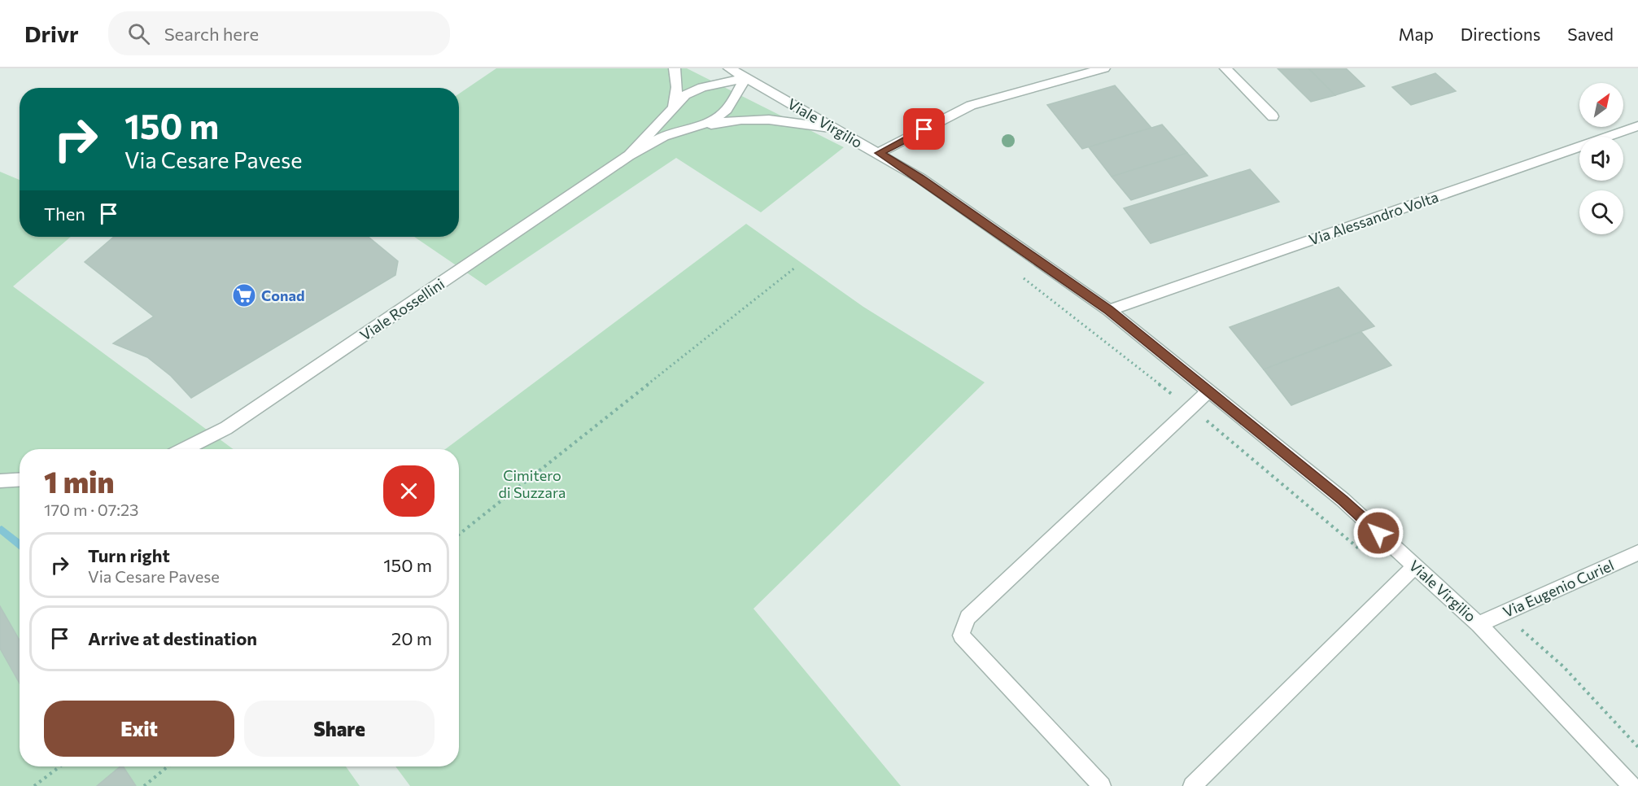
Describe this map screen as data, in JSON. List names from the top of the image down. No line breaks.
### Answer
{"streets":{"street":["Viale Virgilio","Via Alessandro Volta","Viale Rossellini","Via Eugenio Curiel"]},"crossings":[["Viale Virgilio","Via Alessandro Volta"],["Viale Virgilio","Via Eugenio Curiel"]],"parks":["Cimitero di Suzzara"],"places":{"supermarket":["Conad"]},"north":"top right","page":{"header":"Drivr","search":"Search here","nav":["Map","Directions","Saved"],"turn":["150 m","Via Cesare Pavese"],"then":"Then","heading":["1 min","170 m · 07:23"],"list":[{"name":"Turn right","note":"Via Cesare Pavese","value":"150 m"},{"name":"Arrive at destination","value":"20 m"}],"buttons":["Exit","Share"]}}
